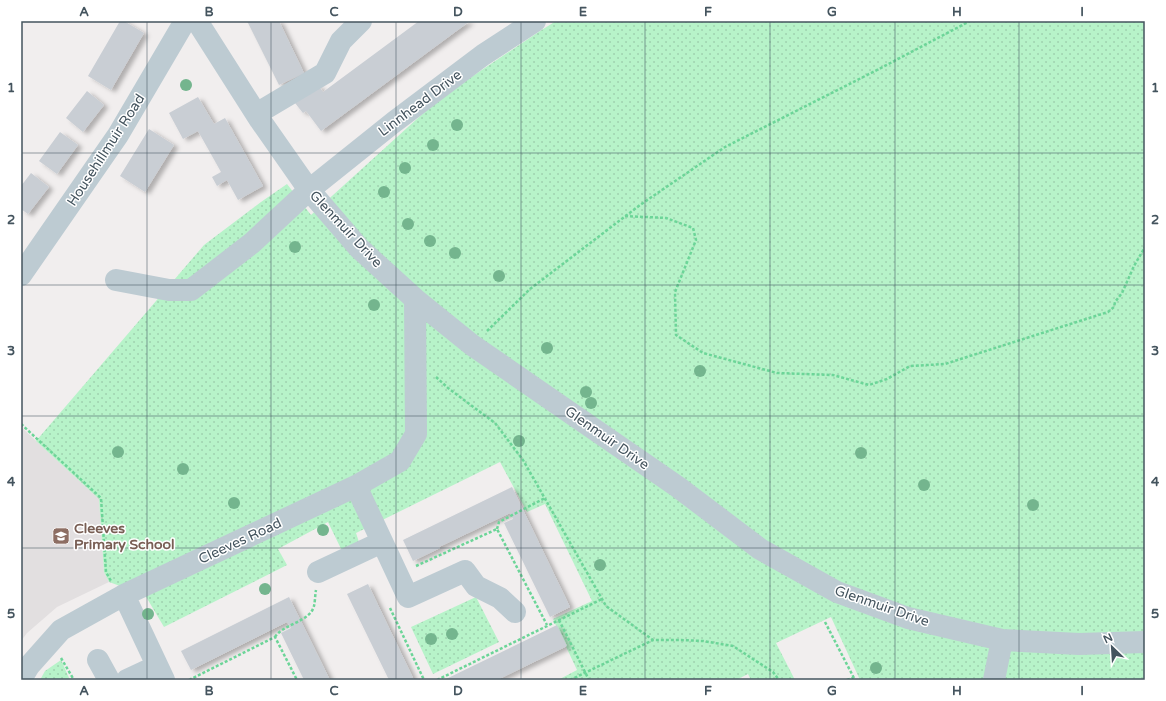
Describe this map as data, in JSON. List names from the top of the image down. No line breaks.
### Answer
{"streets":{"street":["Linnhead Drive","Househillmuir Road","Glenmuir Drive","Cleeves Road"]},"crossings":[["Linnhead Drive","Glenmuir Drive"],["Glenmuir Drive","Cleeves Road"]],"places":{"school or university":["Cleeves Primary School"]},"north":"top left","grid":{"columns":["A","B","C","D","E","F","G","H","I"],"rows":["1","2","3","4","5"]}}
